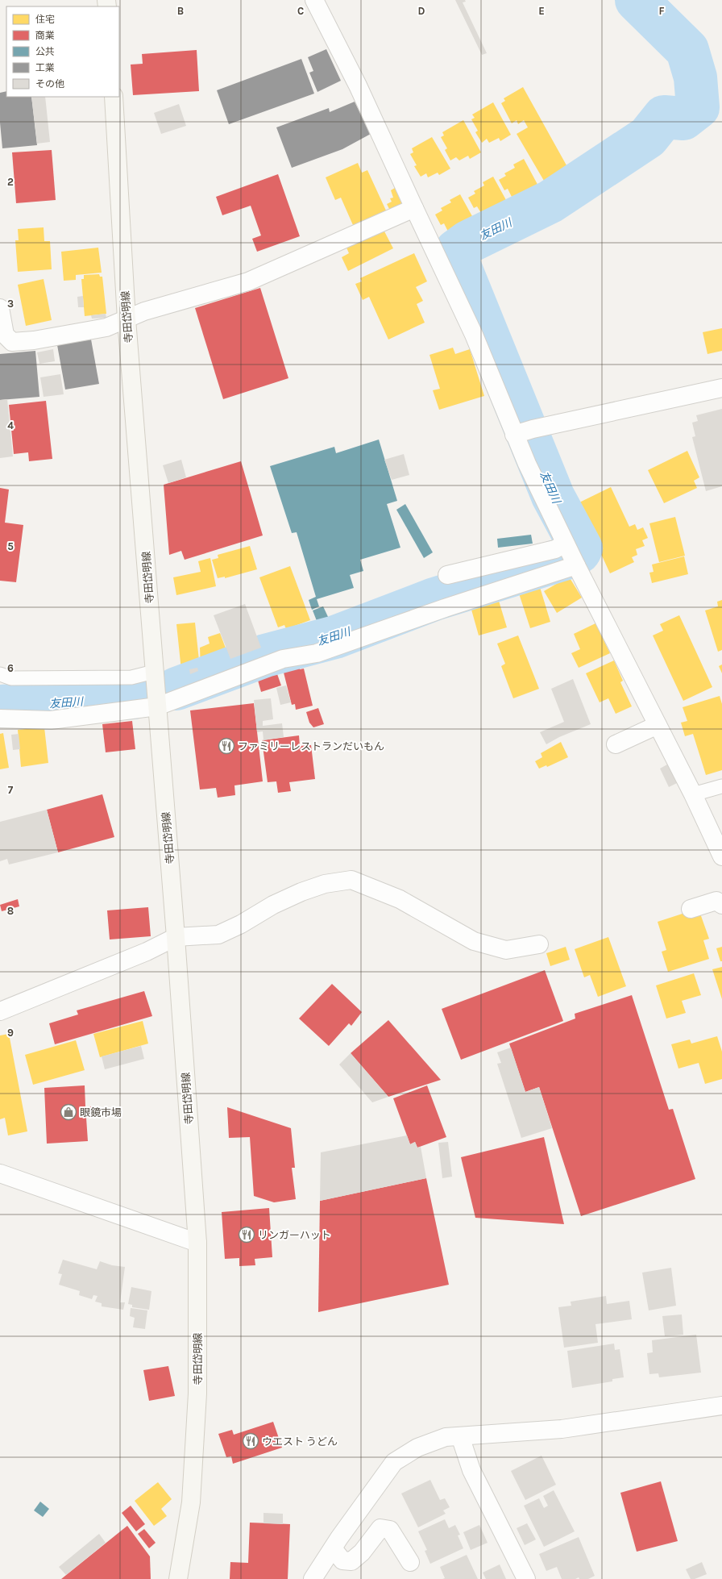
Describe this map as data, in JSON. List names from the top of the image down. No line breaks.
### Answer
{"streets":{"main road":["寺田岱明線"]},"water":["友田川"],"places":{"restaurant":["ファミリーレストランだいもん","リンガーハット","ウエスト うどん"],"shop":["眼鏡市場"]},"legend":["住宅","商業","公共","工業","その他"],"grid":{"columns":["B","C","D","E","F"],"rows":["2","3","4","5","6","7","8","9"]}}
